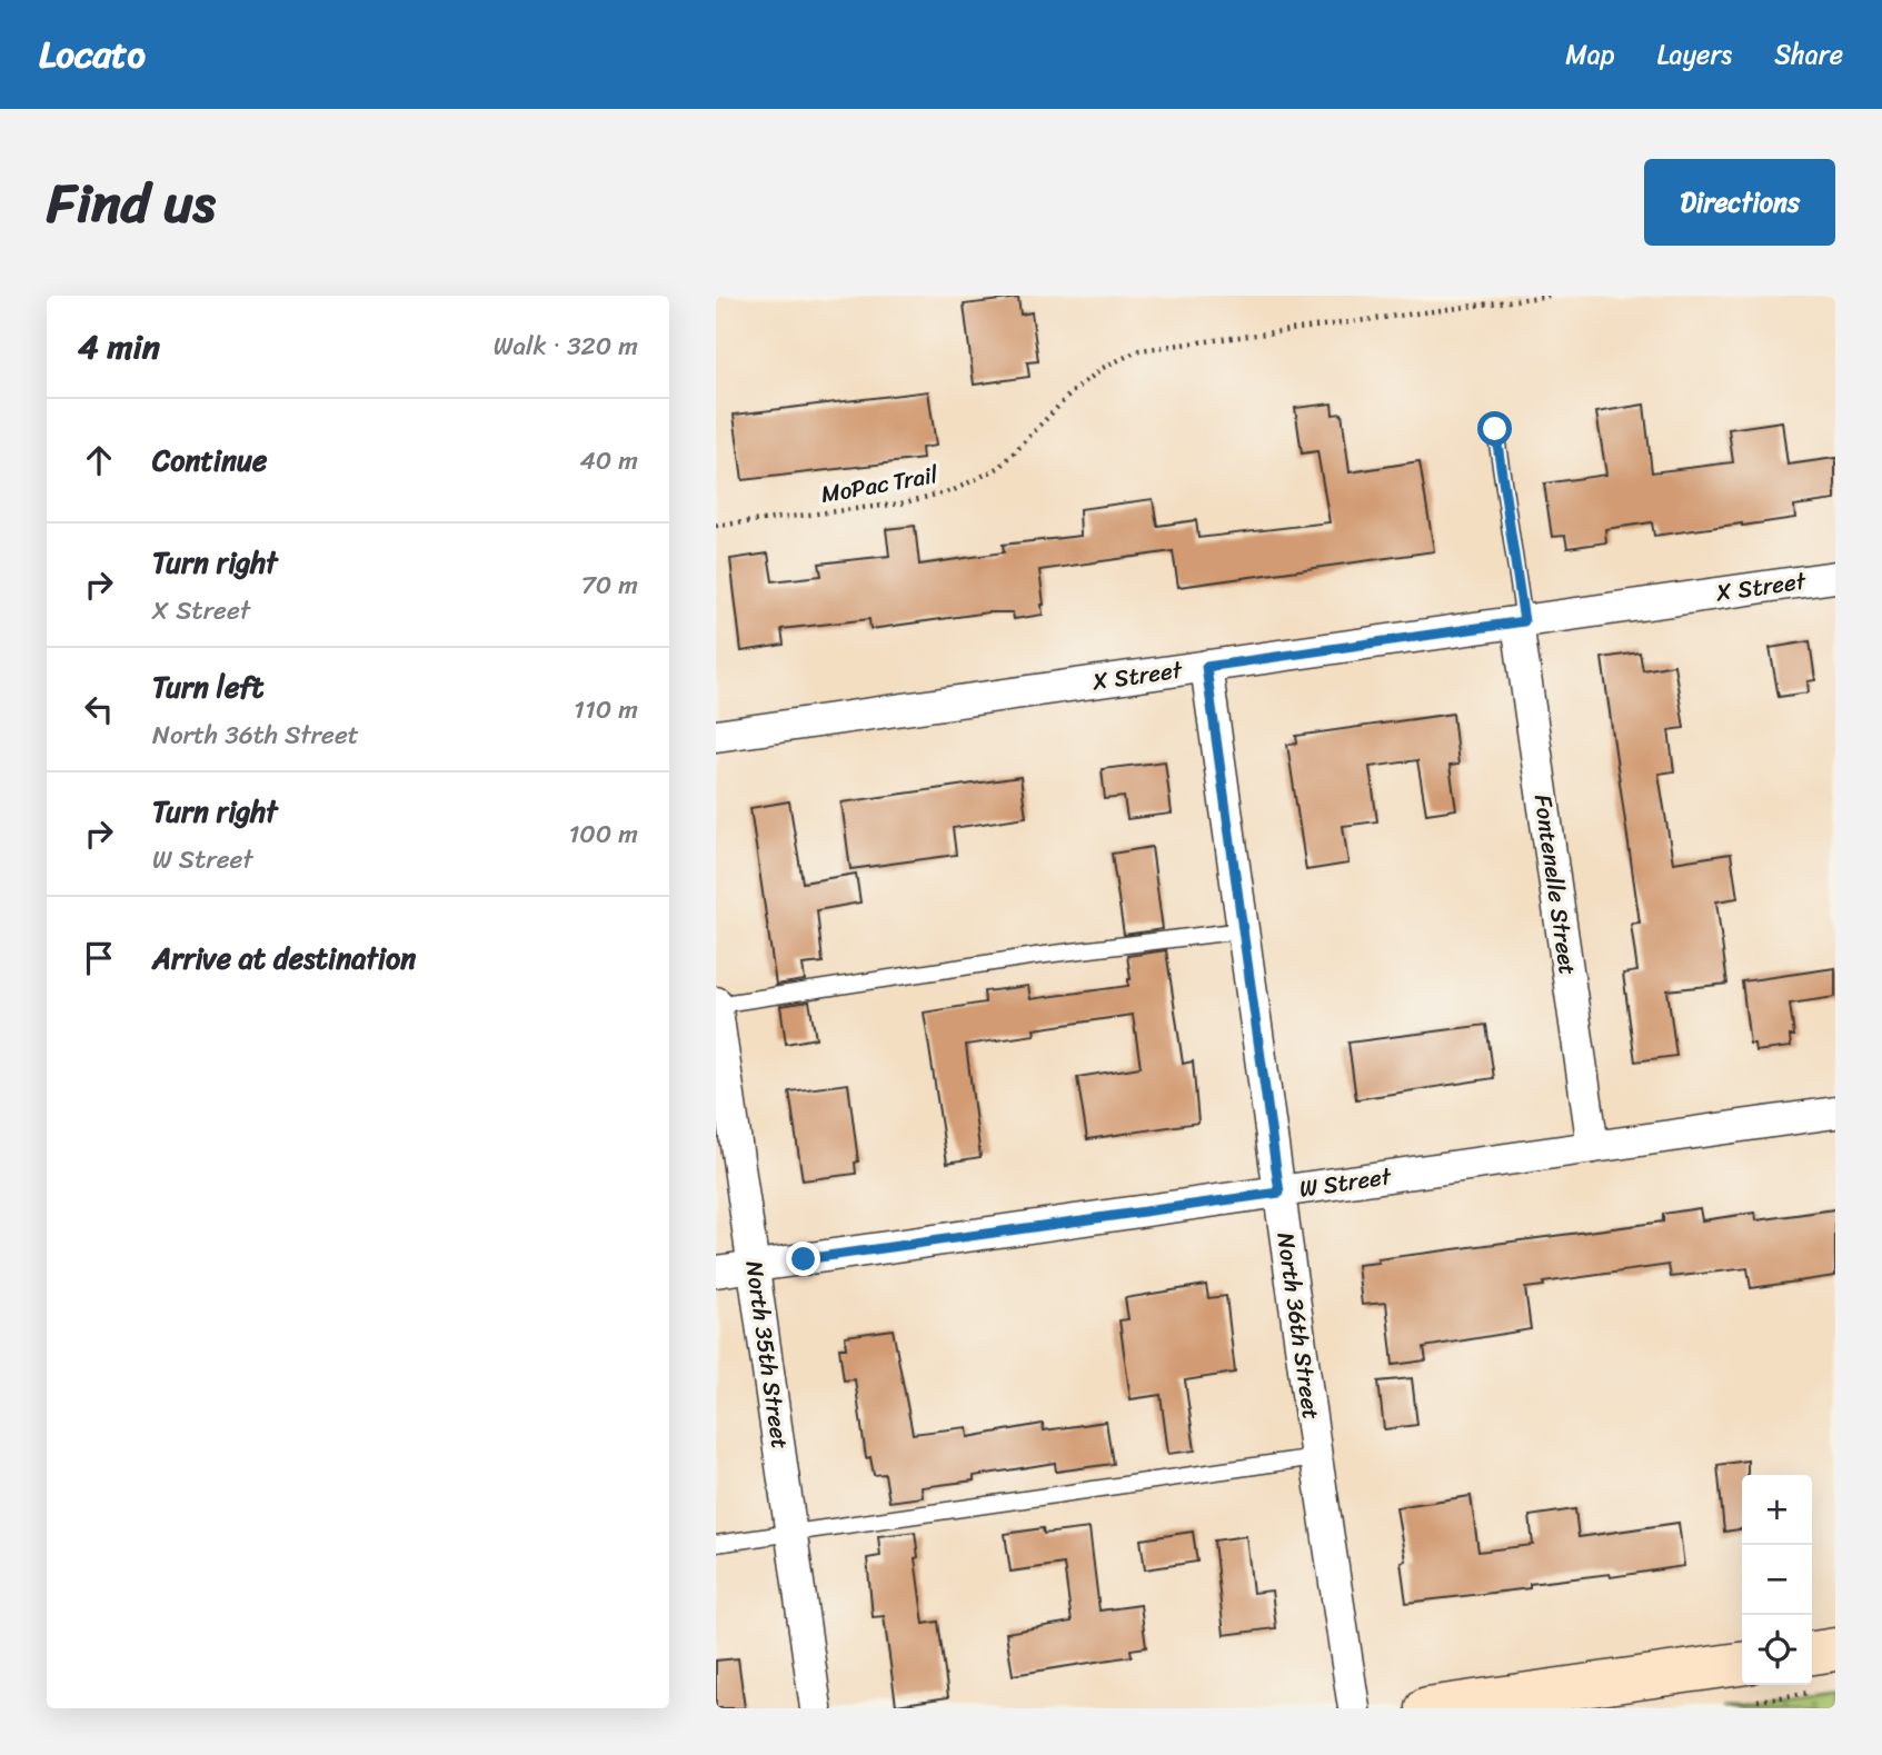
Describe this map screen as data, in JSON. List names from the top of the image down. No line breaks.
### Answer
{"streets":{"street":["X Street","Fontenelle Street","W Street","North 36th Street","North 35th Street"],"path":["MoPac Trail"]},"crossings":[["X Street","Fontenelle Street"],["X Street","North 36th Street"],["Fontenelle Street","W Street"],["W Street","North 36th Street"],["W Street","North 35th Street"]],"page":{"header":"Locato","nav":["Map","Layers","Share"],"title":"Find us","buttons":"Directions","heading":["4 min","Walk · 320 m"],"list":[["Continue","40 m"],["Turn right","X Street","70 m"],["Turn left","North 36th Street","110 m"],["Turn right","W Street","100 m"],"Arrive at destination"],"map_buttons":["+","−"]}}
